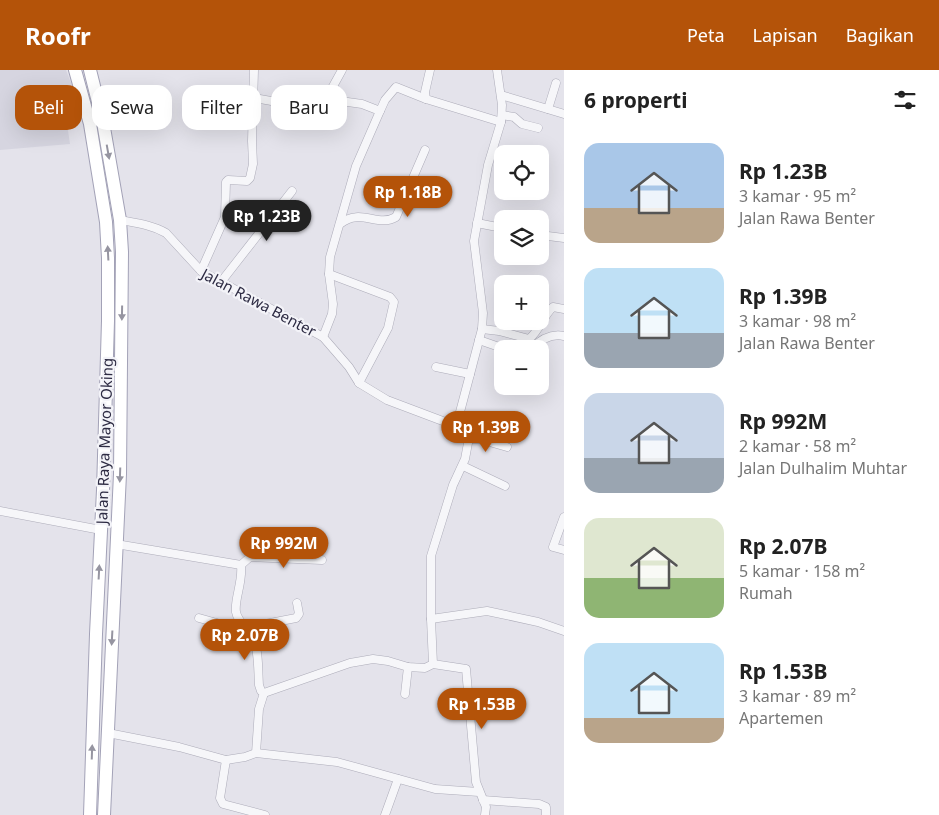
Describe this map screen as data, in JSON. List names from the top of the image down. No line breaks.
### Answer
{"streets":{"main road":["Jalan Raya Mayor Oking"],"street":["Jalan Rawa Benter"]},"crossings":[["Jalan Rawa Benter","Jalan Raya Mayor Oking"]],"page":{"header":"Roofr","nav":["Peta","Lapisan","Bagikan"],"heading":"6 properti","chip":["Beli","Sewa","Filter","Baru"],"list":[{"name":"Rp 1.23B","note":"3 kamar · 95 m² · Jalan Rawa Benter"},{"name":"Rp 1.39B","note":"3 kamar · 98 m² · Jalan Rawa Benter"},{"name":"Rp 992M","note":"2 kamar · 58 m² · Jalan Dulhalim Muhtar"},{"name":"Rp 2.07B","note":"5 kamar · 158 m² · Rumah"},{"name":"Rp 1.53B","note":"3 kamar · 89 m² · Apartemen"}],"map_buttons":["+","−"],"price":["Rp 1.18B","Rp 1.23B","Rp 1.39B","Rp 992M","Rp 2.07B","Rp 1.53B"]}}
